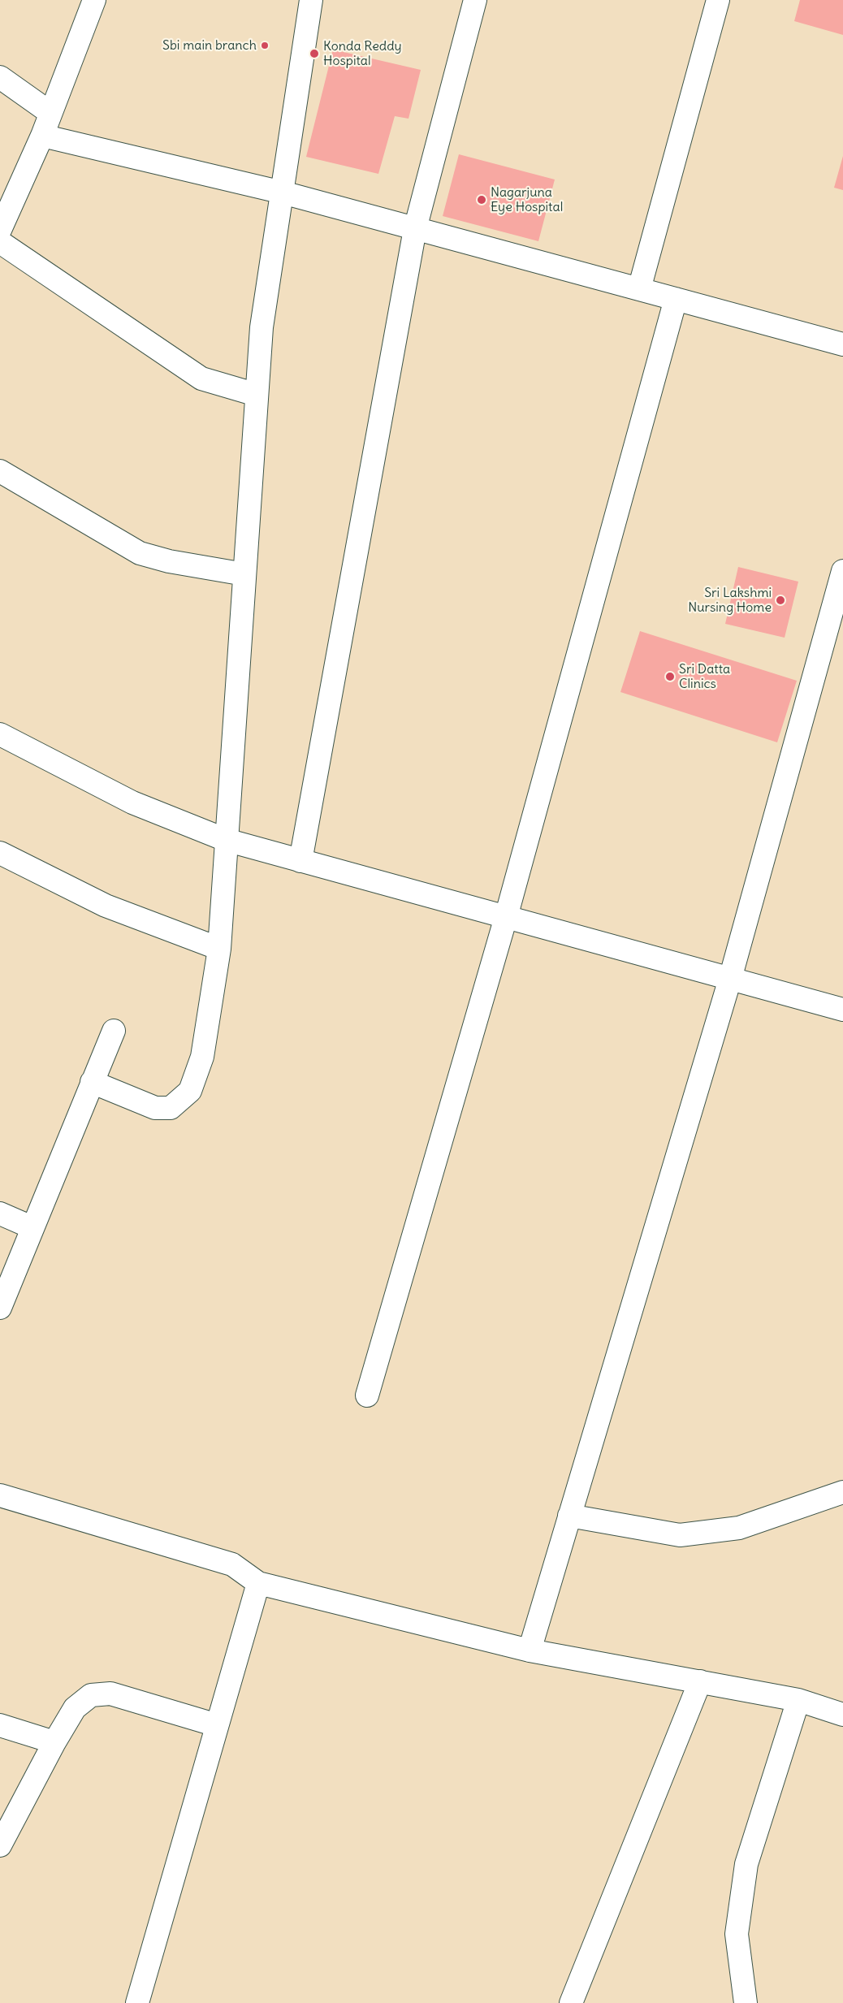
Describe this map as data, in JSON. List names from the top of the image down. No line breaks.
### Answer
{"places":["Sbi main branch","Konda Reddy Hospital","Nagarjuna Eye Hospital","Sri Lakshmi Nursing Home","Sri Datta Clinics"]}
